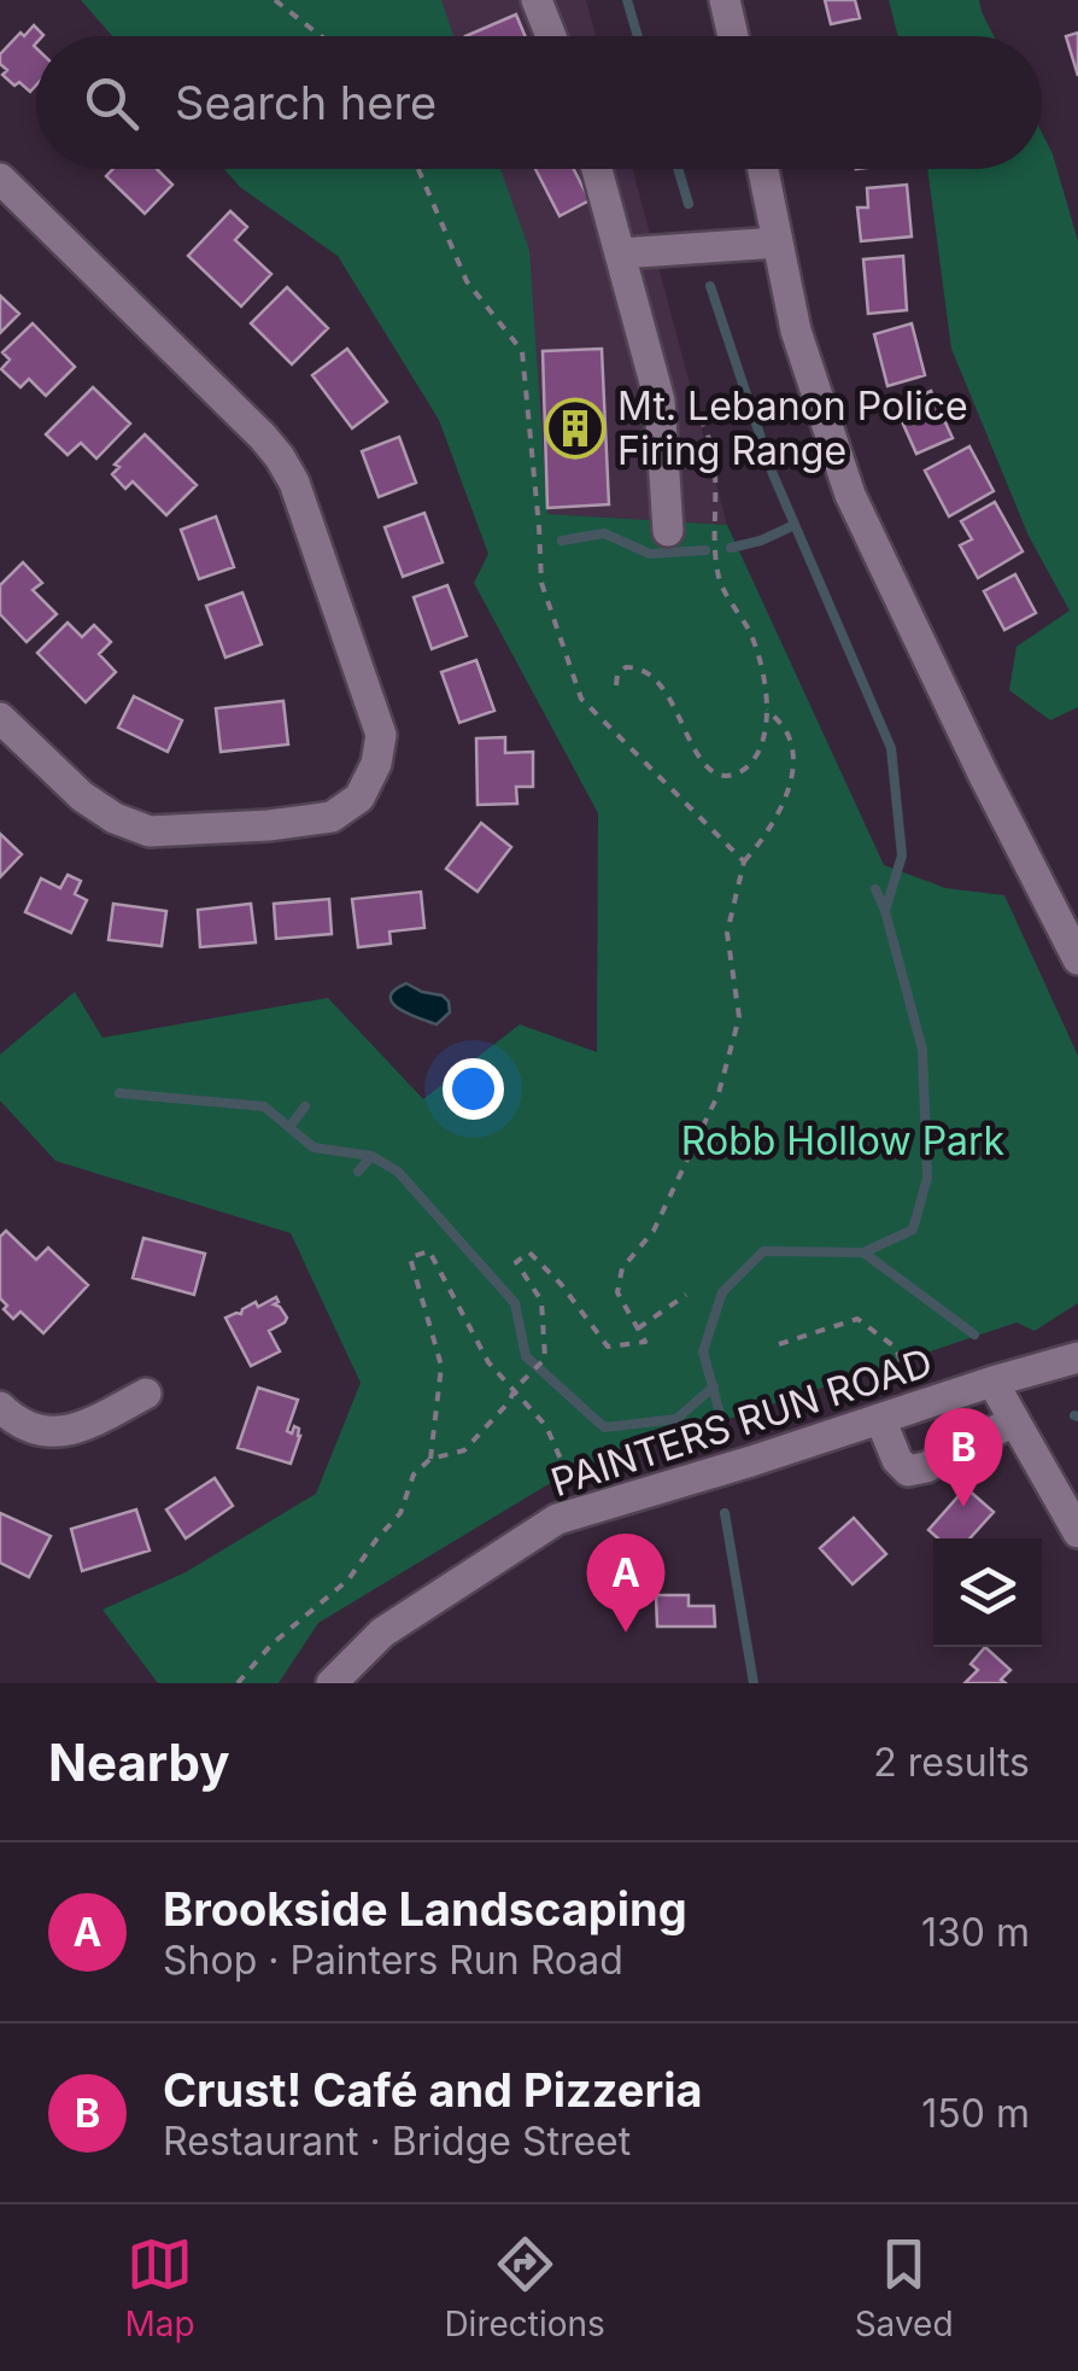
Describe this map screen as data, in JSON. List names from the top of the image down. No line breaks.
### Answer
{"streets":{"street":["PAINTERS RUN ROAD"]},"parks":["Robb Hollow Park"],"places":{"building":["Mt. Lebanon Police Firing Range"]},"page":{"search":"Search here","pins":["B","A"],"heading":["Nearby","2 results"],"list":[{"mark":"A","name":"Brookside Landscaping","note":"Shop · Painters Run Road","value":"130 m"},{"mark":"B","name":"Crust! Café and Pizzeria","note":"Restaurant · Bridge Street","value":"150 m"}],"nav":["Map","Directions","Saved"]}}
